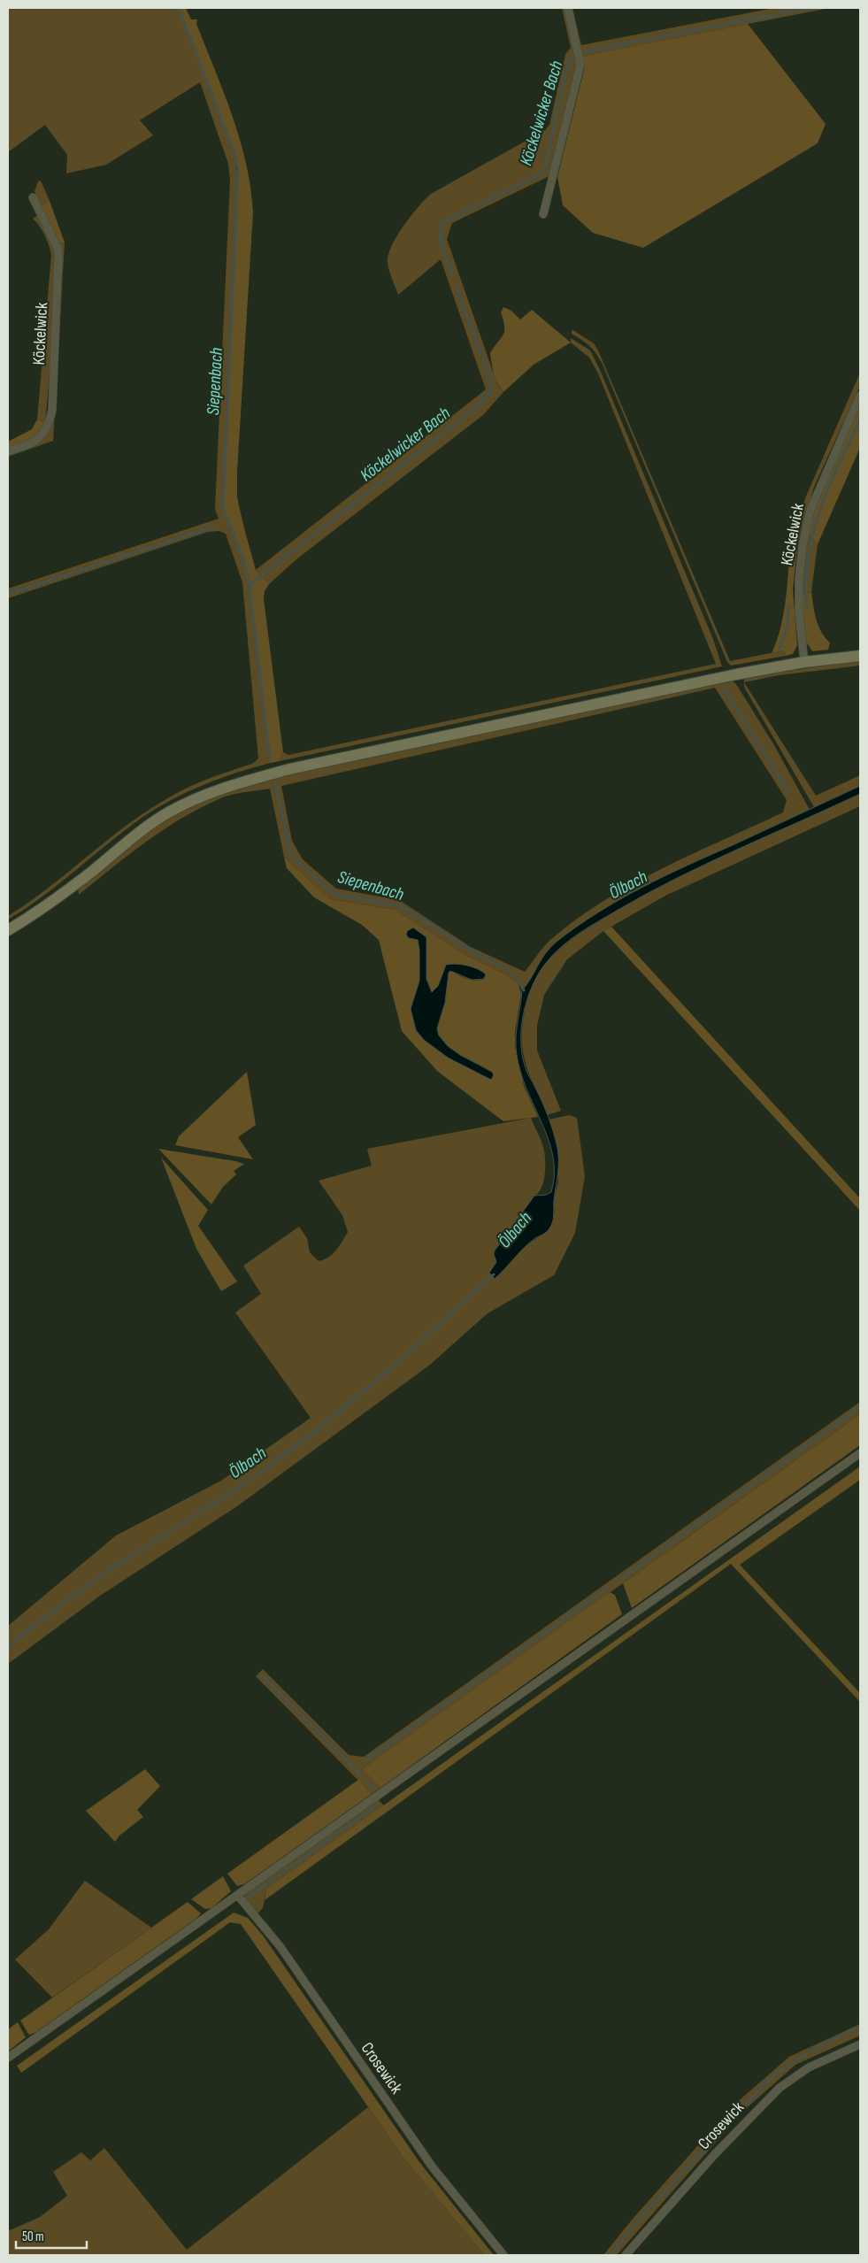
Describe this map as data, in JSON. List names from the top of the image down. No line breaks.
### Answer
{"streets":{"street":["Köckelwick","Crosewick"]},"water":["Köckelwicker Bach","Siepenbach","Ölbach"],"scale_bar":"50 m"}
